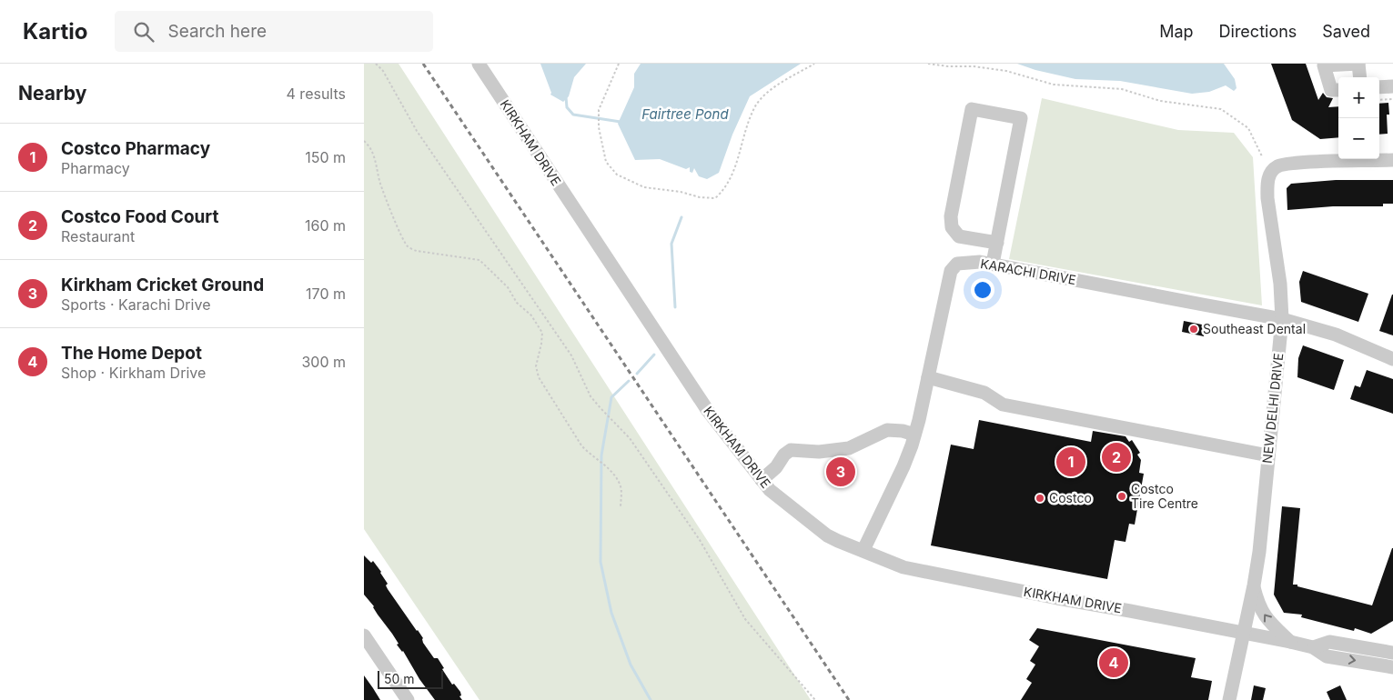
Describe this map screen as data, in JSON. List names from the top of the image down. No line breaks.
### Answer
{"streets":{"street":["KIRKHAM DRIVE","KARACHI DRIVE","NEW DELHI DRIVE"]},"crossings":[["KIRKHAM DRIVE","KARACHI DRIVE"],["KIRKHAM DRIVE","NEW DELHI DRIVE"],["KARACHI DRIVE","NEW DELHI DRIVE"]],"water":["Fairtree Pond"],"places":["Southeast Dental","Costco Tire Centre","Costco"],"scale_bar":"50 m","page":{"header":"Kartio","search":"Search here","nav":["Map","Directions","Saved"],"heading":["Nearby","4 results"],"map_buttons":["+","−"],"list":[{"mark":"1","name":"Costco Pharmacy","note":"Pharmacy","value":"150 m"},{"mark":"2","name":"Costco Food Court","note":"Restaurant","value":"160 m"},{"mark":"3","name":"Kirkham Cricket Ground","note":"Sports · Karachi Drive","value":"170 m"},{"mark":"4","name":"The Home Depot","note":"Shop · Kirkham Drive","value":"300 m"}],"pins":["2","1","3","4"],"scale":"50 m"}}
